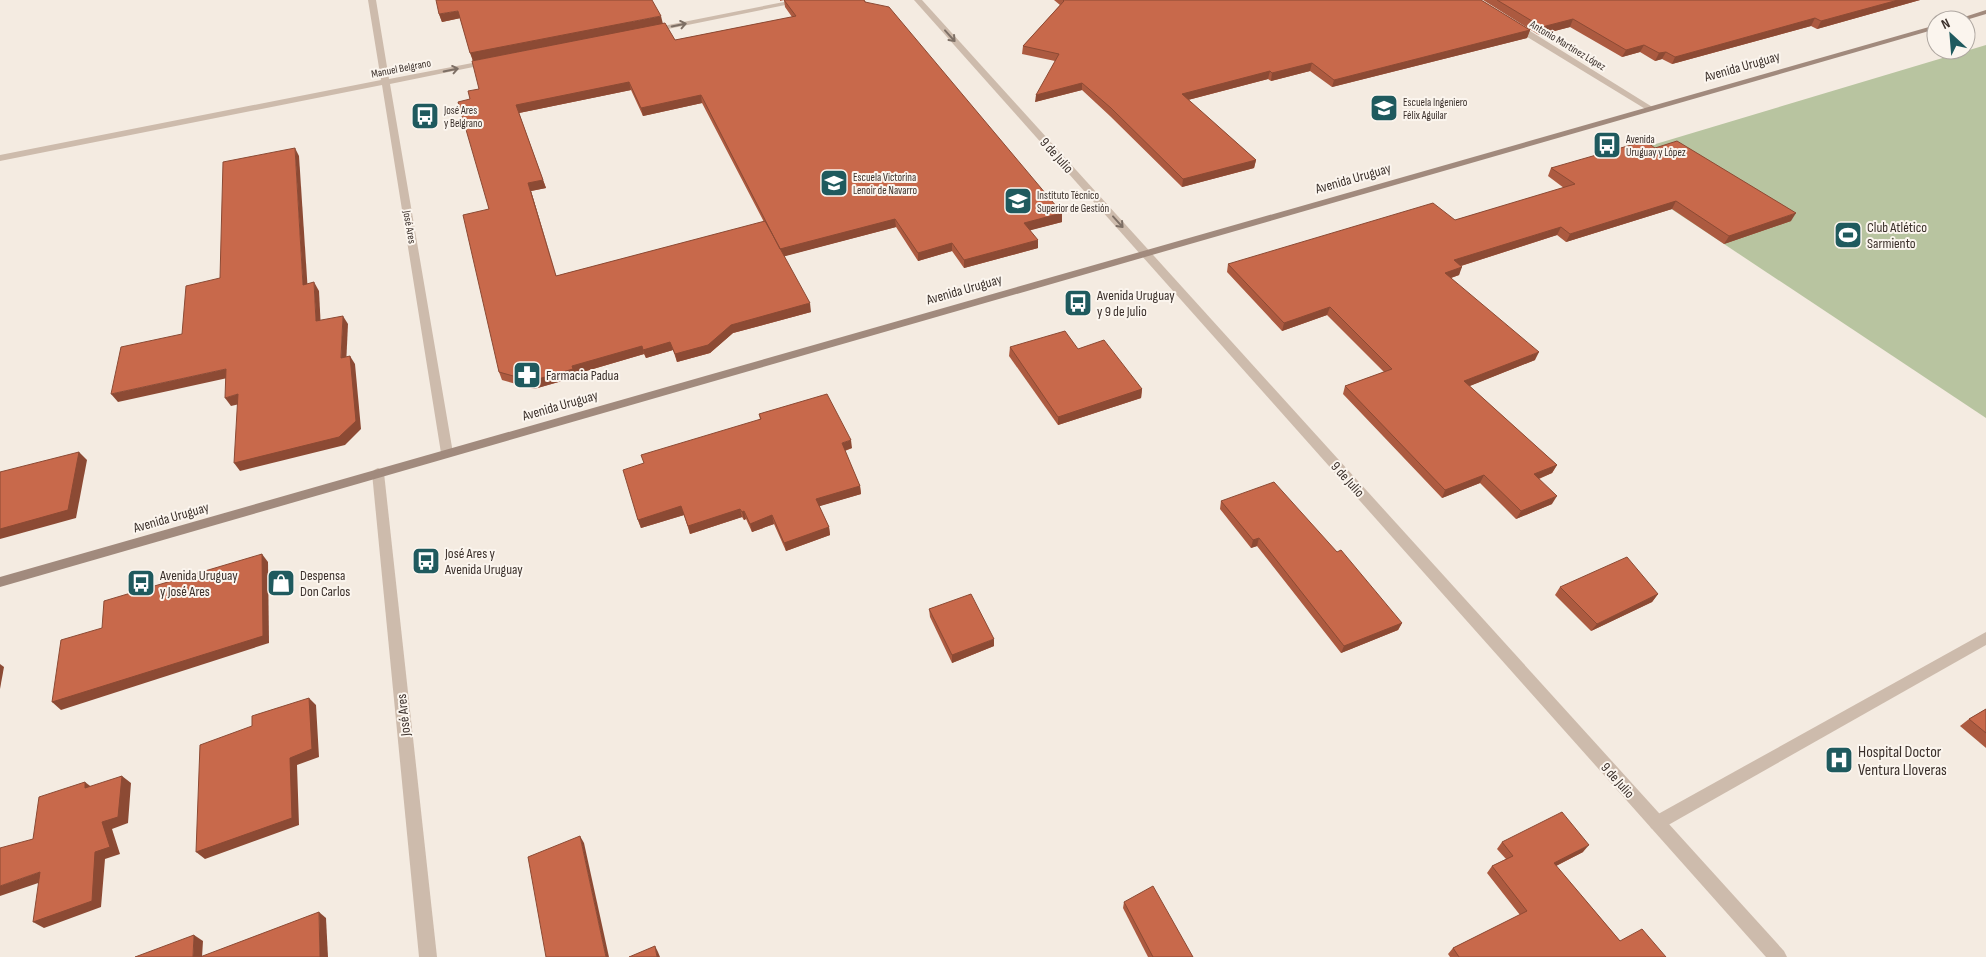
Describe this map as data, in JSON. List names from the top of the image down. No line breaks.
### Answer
{"streets":{"main road":["Avenida Uruguay"],"street":["Antonio Martínez López","Manuel Belgrano","9 de Julio","José Ares"]},"crossings":[["Antonio Martínez López","Avenida Uruguay"],["Avenida Uruguay","9 de Julio"],["Avenida Uruguay","José Ares"],["Manuel Belgrano","José Ares"]],"places":{"school or university":["Escuela Ingeniero Félix Aguilar","Escuela Victorina Lenoir de Navarro","Instituto Técnico Superior de Gestión"],"bus stop":["José Ares y Belgrano","Avenida Uruguay y López","Avenida Uruguay y 9 de Julio","José Ares y Avenida Uruguay","Avenida Uruguay y José Ares"],"sports":["Club Atlético Sarmiento"],"pharmacy":["Farmacia Padua"],"shop":["Despensa Don Carlos"],"hospital":["Hospital Doctor Ventura Lloveras"]},"north":"top left"}
